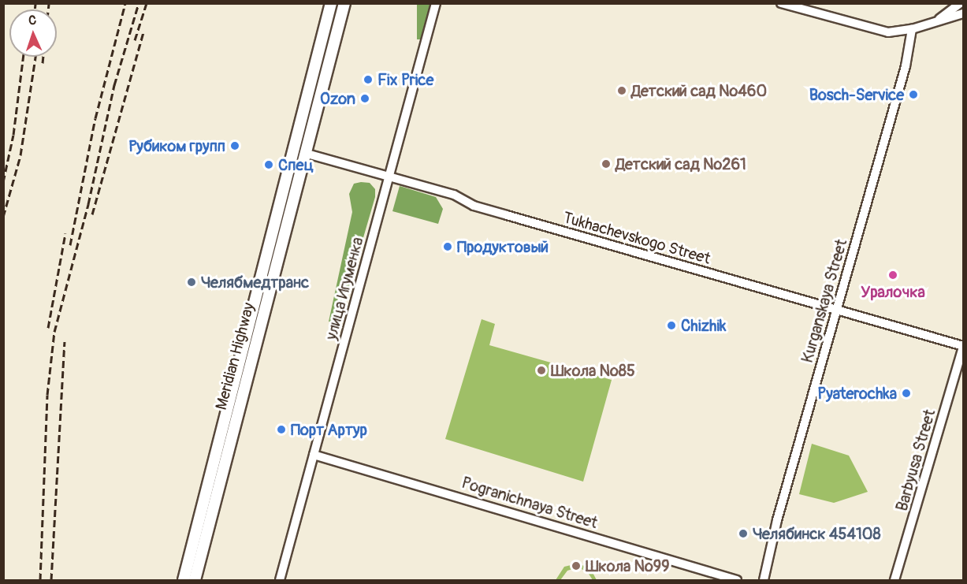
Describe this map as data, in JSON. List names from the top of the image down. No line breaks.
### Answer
{"streets":{"main road":["Meridian Highway"],"street":["Tukhachevskogo Street","улица Игуменка","Kurganskaya Street","Barbyusa Street","Pogranichnaya Street"]},"crossings":[["Tukhachevskogo Street","улица Игуменка"],["Tukhachevskogo Street","Kurganskaya Street"],["Tukhachevskogo Street","Meridian Highway"],["Tukhachevskogo Street","Barbyusa Street"],["улица Игуменка","Pogranichnaya Street"]],"places":["Fix Price","Детский сад №460","Bosch-Service","Ozon","Рубиком групп","Детский сад №261","Спец","Продуктовый","Уралочка","Челябмедтранс","Chizhik","Школа №85","Pyaterochka","Порт Артур","Челябинск 454108","Школа №99"],"north":"top"}
